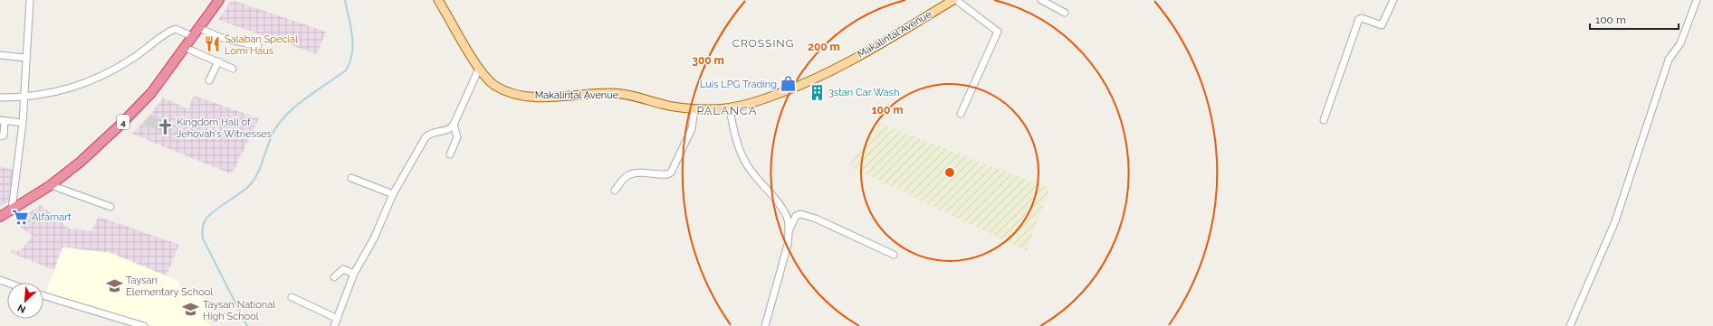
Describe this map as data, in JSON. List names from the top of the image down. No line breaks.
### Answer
{"streets":{"highway":["4"],"main road":["Makalintal Avenue"]},"districts":["CROSSING","PALANCA"],"places":{"restaurant":["Salaban Special Lomi Haus"],"shop":["Luis LPG Trading"],"building":["3stan Car Wash"],"church":["Kingdom Hall of Jehovah's Witnesses"],"supermarket":["Alfamart"],"school or university":["Taysan Elementary School","Taysan National High School"]},"scale_bar":"100 m","north":"bottom left","rings":["200 m","300 m","100 m"]}
